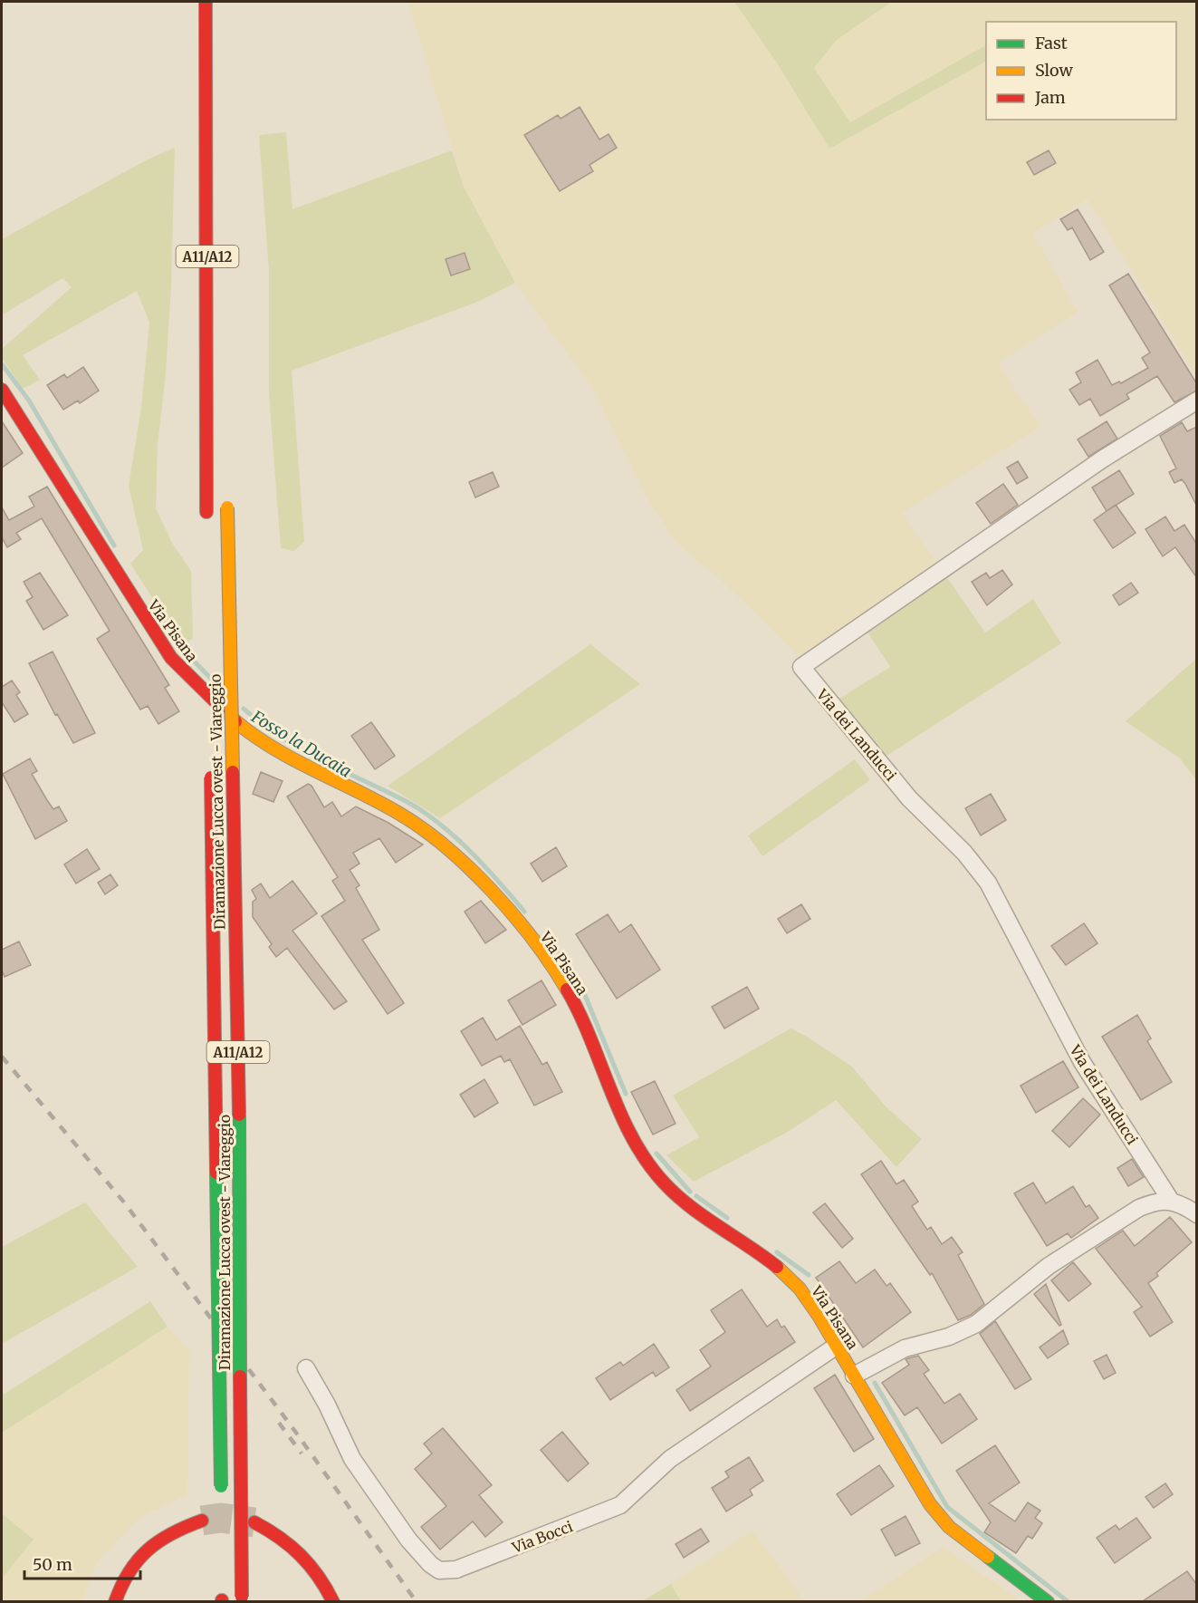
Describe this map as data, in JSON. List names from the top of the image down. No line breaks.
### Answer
{"streets":{"main road":["A11/A12","Via Pisana","Diramazione Lucca ovest - Viareggio"],"street":["Via dei Landucci","Via Bocci"]},"crossings":[["Via Pisana","Via Bocci"]],"water":["Fosso la Ducaia"],"legend":["Fast","Slow","Jam"],"scale_bar":"50 m"}
